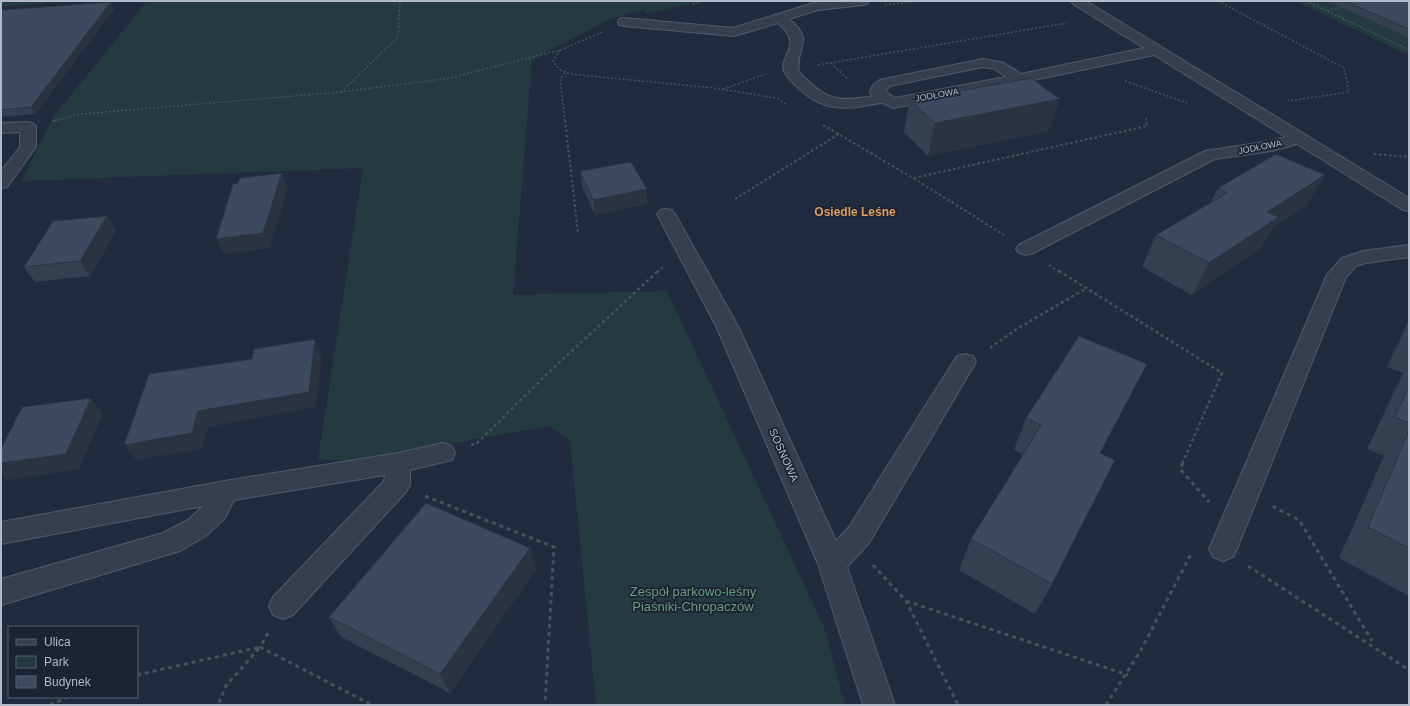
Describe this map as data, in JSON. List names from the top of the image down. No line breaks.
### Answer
{"streets":{"street":["JODŁOWA","SOSNOWA"]},"districts":["Osiedle Leśne"],"parks":["Zespół parkowo-leśny Piaśniki-Chropaczów"],"legend":["Ulica","Park","Budynek"]}
